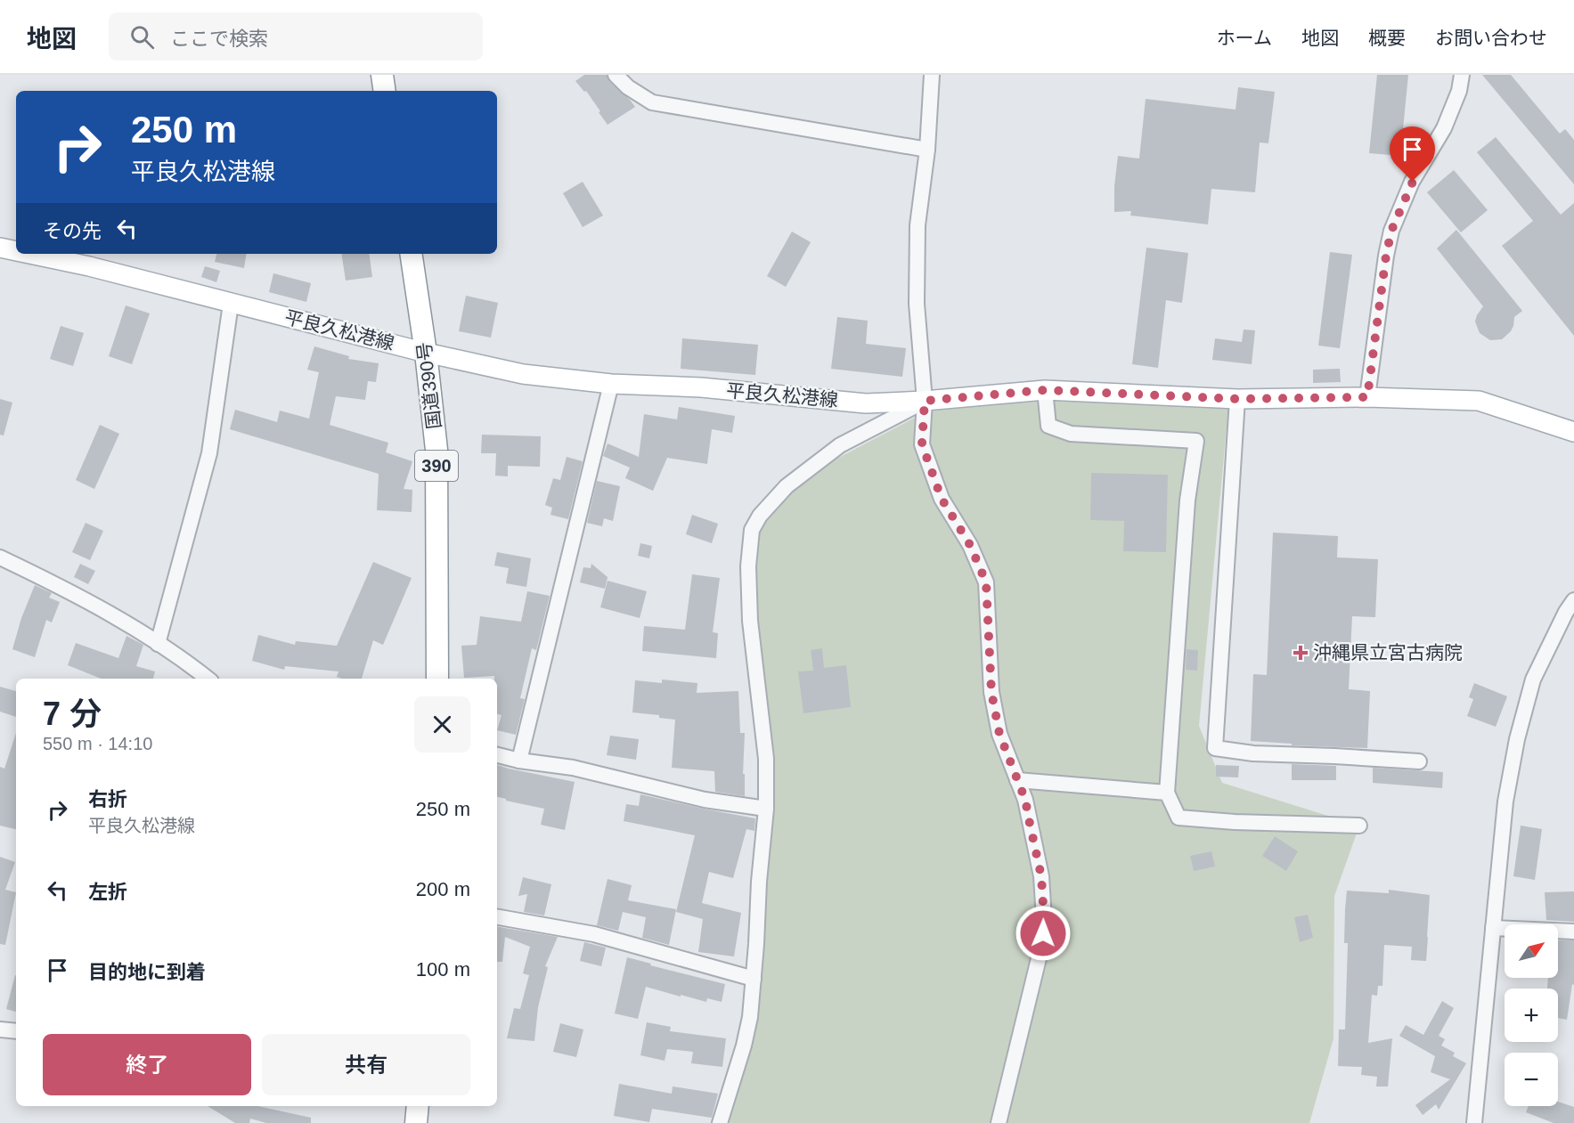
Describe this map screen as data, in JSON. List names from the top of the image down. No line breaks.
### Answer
{"streets":{"highway":["国道390号","390"],"main road":["平良久松港線"]},"crossings":[["平良久松港線","国道390号"]],"places":{"health":["沖縄県立宮古病院"]},"north":"top right","page":{"header":"地図","search":"ここで検索","nav":["ホーム","地図","概要","お問い合わせ"],"turn":["250 m","平良久松港線"],"then":"その先","heading":["7 分","550 m · 14:10"],"list":[{"name":"右折","note":"平良久松港線","value":"250 m"},{"name":"左折","value":"200 m"},{"name":"目的地に到着","value":"100 m"}],"map_buttons":["+","−"],"buttons":["終了","共有"]}}
